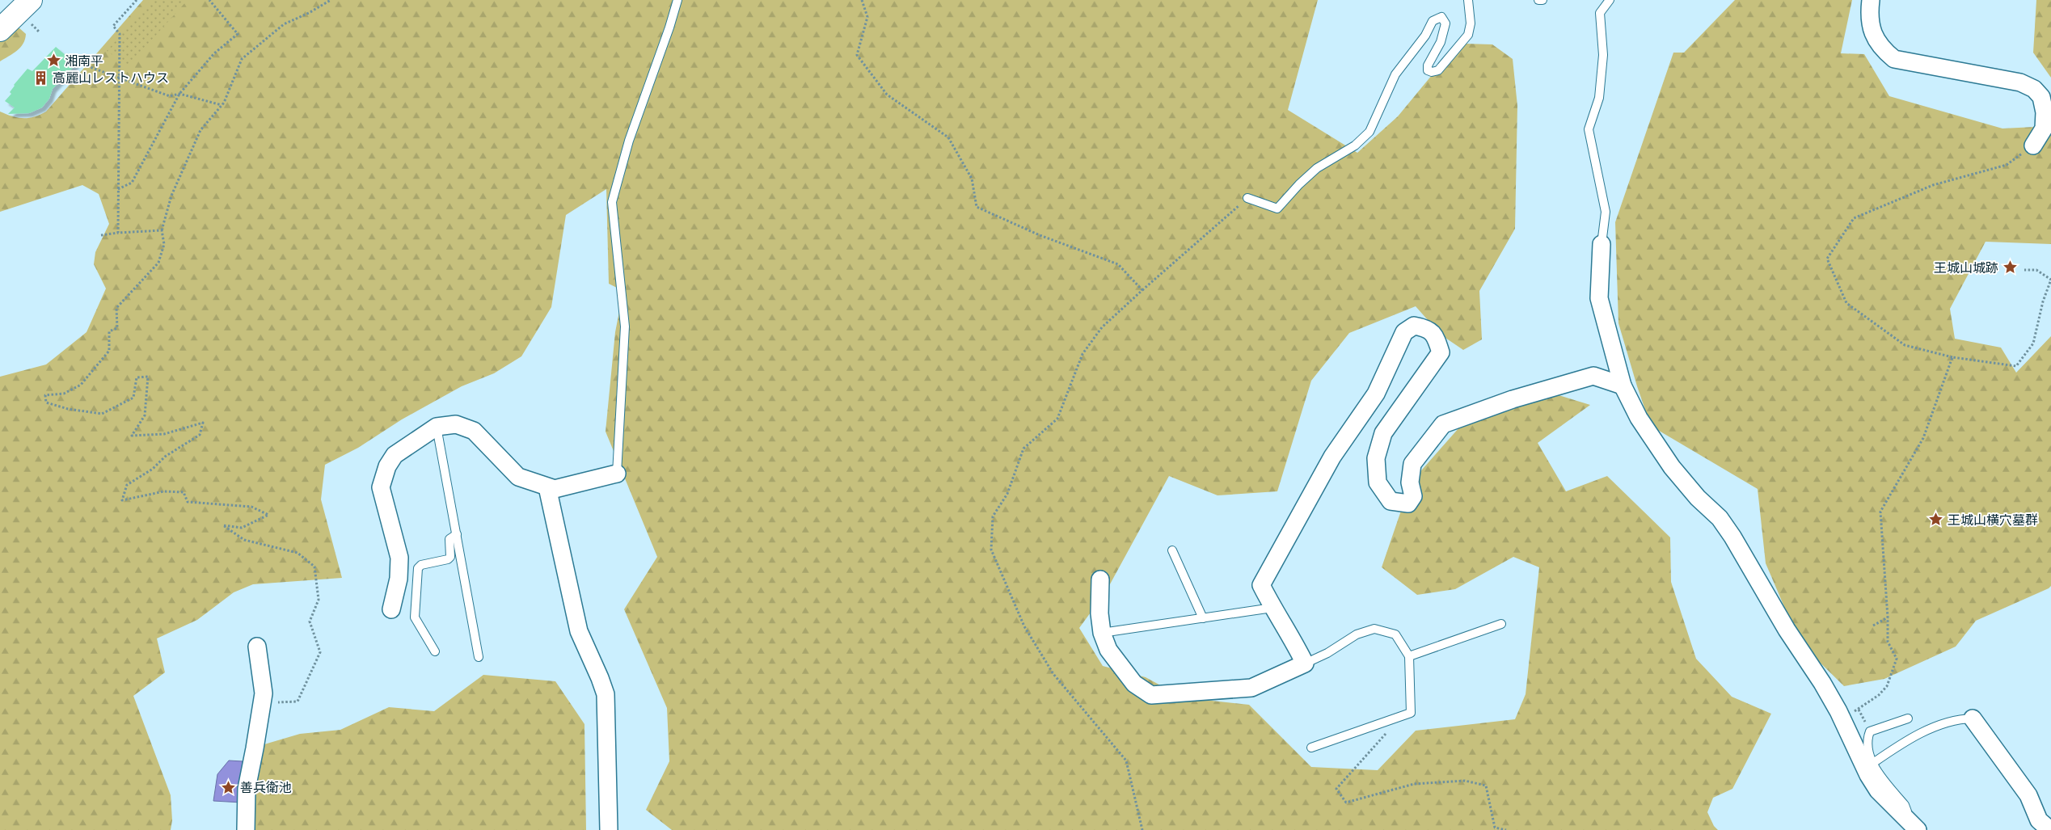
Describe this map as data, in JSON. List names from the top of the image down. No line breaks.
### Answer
{"places":{"place":["湘南平","王城山城跡","王城山横穴墓群","善兵衛池"],"building":["高麗山レストハウス"]}}
